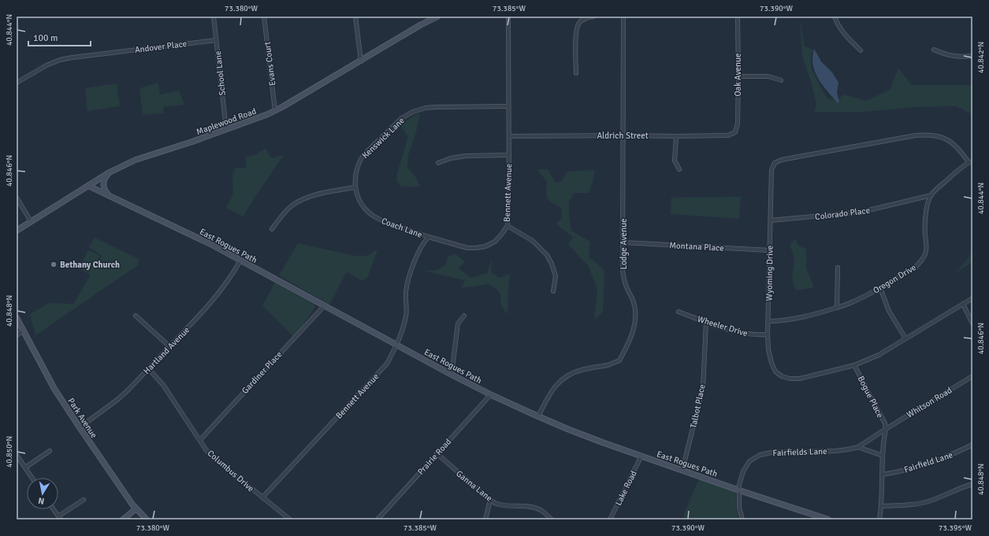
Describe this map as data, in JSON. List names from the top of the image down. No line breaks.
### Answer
{"streets":{"street":["Andover Place","Evans Court","School Lane","Oak Avenue","Maplewood Road","Aldrich Street","Kenswick Lane","Bennett Avenue","Colorado Place","Coach Lane","Lodge Avenue","East Rogues Path","Montana Place","Wyoming Drive","Oregon Drive","Wheeler Drive","Hartland Avenue","Gardiner Place","Bogue Place","Whitson Road","Talbot Place","Park Avenue","Fairfields Lane","Prairie Road","Fairfield Lane","Columbus Drive","Ganna Lane","Lake Road"]},"crossings":[["Andover Place","School Lane"],["Evans Court","Maplewood Road"],["School Lane","Maplewood Road"],["Oak Avenue","Aldrich Street"],["Maplewood Road","East Rogues Path"],["Aldrich Street","Bennett Avenue"],["Aldrich Street","Lodge Avenue"],["Kenswick Lane","Bennett Avenue"],["Kenswick Lane","Coach Lane"],["Bennett Avenue","Coach Lane"],["Bennett Avenue","East Rogues Path"],["Bennett Avenue","Columbus Drive"],["Colorado Place","Wyoming Drive"],["Colorado Place","Oregon Drive"],["Lodge Avenue","East Rogues Path"],["Lodge Avenue","Montana Place"],["East Rogues Path","Hartland Avenue"],["East Rogues Path","Gardiner Place"],["East Rogues Path","Talbot Place"],["East Rogues Path","Fairfields Lane"],["East Rogues Path","Prairie Road"],["East Rogues Path","Lake Road"],["Montana Place","Wyoming Drive"],["Wyoming Drive","Oregon Drive"],["Wyoming Drive","Wheeler Drive"],["Wyoming Drive","Bogue Place"],["Wheeler Drive","Talbot Place"],["Hartland Avenue","Park Avenue"],["Hartland Avenue","Columbus Drive"],["Gardiner Place","Columbus Drive"],["Bogue Place","Whitson Road"],["Whitson Road","Fairfields Lane"],["Prairie Road","Ganna Lane"]],"places":["Bethany Church"],"scale_bar":"100 m","north":"bottom","coordinates":["73.380°W","73.385°W","73.390°W","40.844°N","40.842°N","40.846°N","40.848°N","40.850°N","73.395°W"]}
